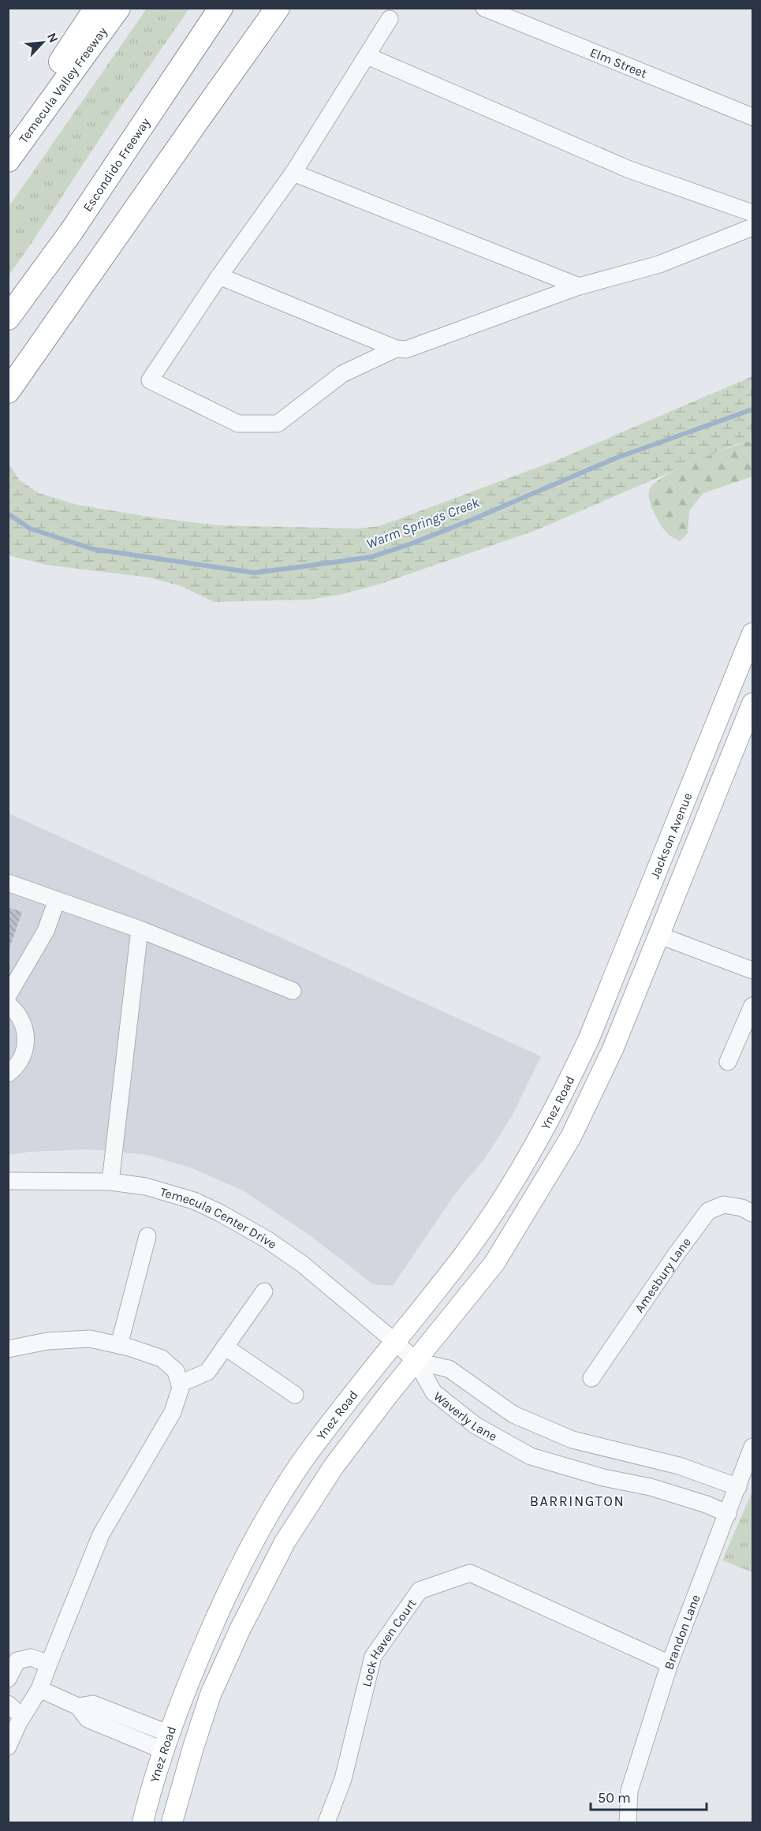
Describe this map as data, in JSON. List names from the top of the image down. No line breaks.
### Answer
{"streets":{"highway":["Temecula Valley Freeway","Escondido Freeway"],"main road":["Jackson Avenue","Ynez Road"],"street":["Elm Street","Temecula Center Drive","Amesbury Lane","Waverly Lane","Brandon Lane","Lock Haven Court"]},"crossings":[["Jackson Avenue","Ynez Road"],["Ynez Road","Temecula Center Drive"],["Ynez Road","Waverly Lane"],["Temecula Center Drive","Waverly Lane"],["Waverly Lane","Brandon Lane"],["Brandon Lane","Lock Haven Court"]],"districts":["BARRINGTON"],"water":["Warm Springs Creek"],"scale_bar":"50 m","north":"top right"}
